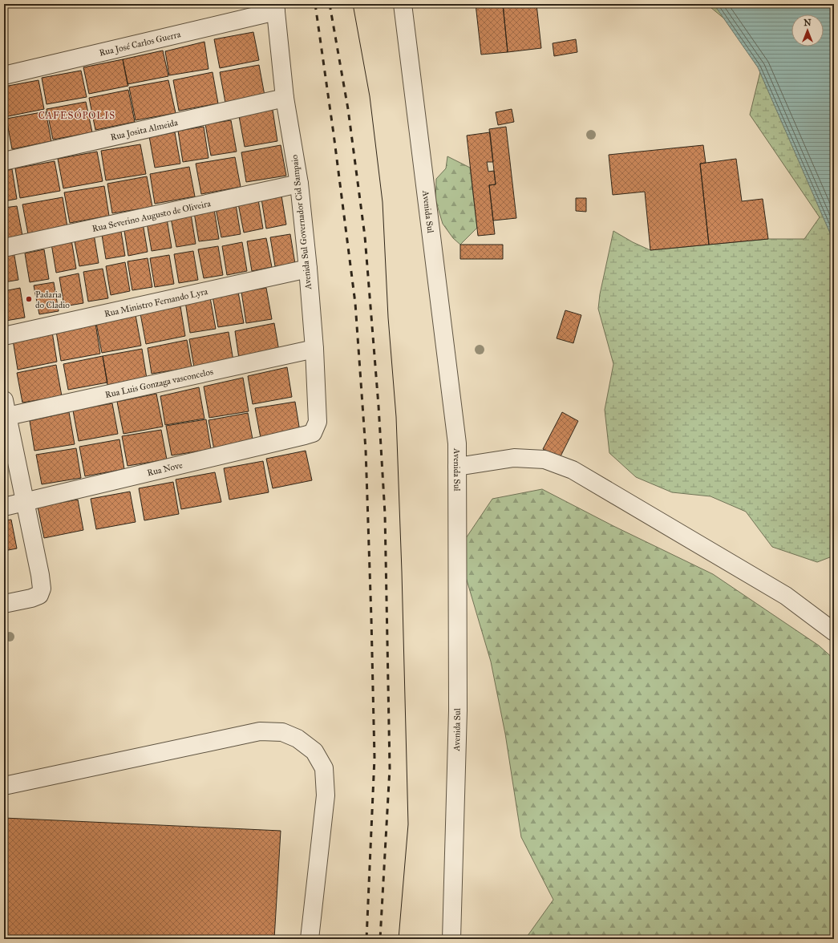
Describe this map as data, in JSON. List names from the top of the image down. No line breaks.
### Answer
{"streets":{"street":["Rua José Carlos Guerra","Rua Josita Almeida","Avenida Sul","Rua Severino Augusto de Oliveira","Avenida Sul Governador Cid Sampaio","Rua Ministro Fernando Lyra","Rua Luis Gonzaga vasconcelos","Rua Nove"]},"crossings":[["Rua José Carlos Guerra","Avenida Sul Governador Cid Sampaio"],["Rua Josita Almeida","Avenida Sul Governador Cid Sampaio"],["Rua Severino Augusto de Oliveira","Avenida Sul Governador Cid Sampaio"],["Avenida Sul Governador Cid Sampaio","Rua Ministro Fernando Lyra"],["Avenida Sul Governador Cid Sampaio","Rua Luis Gonzaga vasconcelos"],["Avenida Sul Governador Cid Sampaio","Rua Nove"]],"districts":["CAFESÓPOLIS"],"places":["Padaria do Cladio"],"north":"top"}
